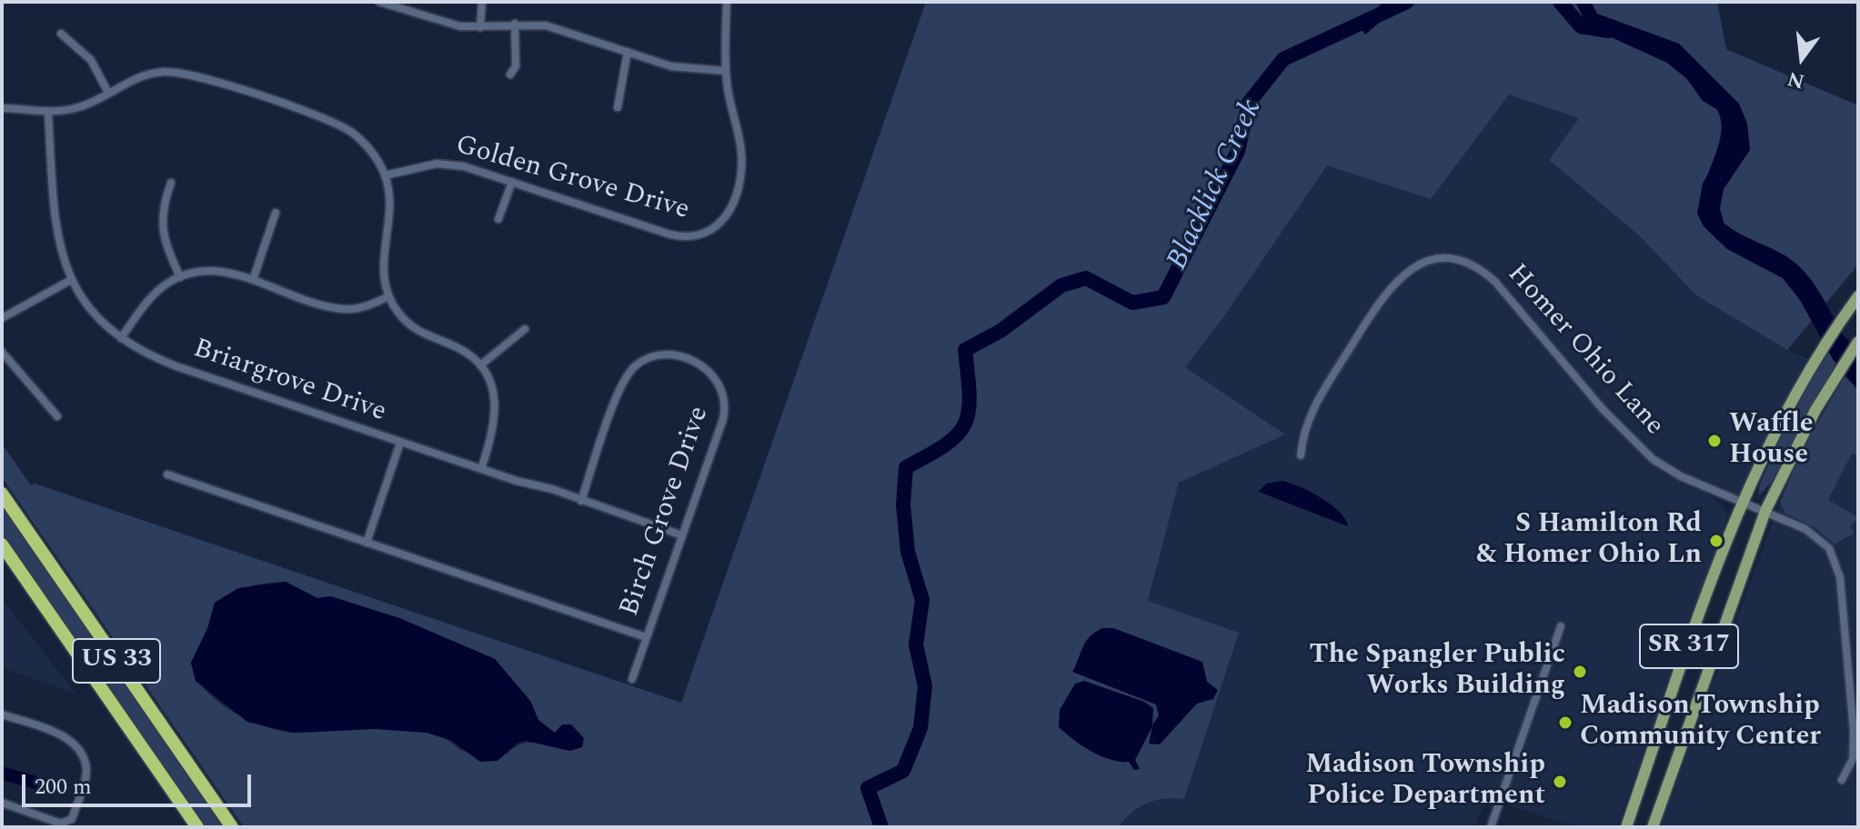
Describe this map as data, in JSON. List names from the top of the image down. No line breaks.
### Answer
{"streets":{"highway":["US 33"],"main road":["SR 317"],"street":["Golden Grove Drive","Homer Ohio Lane","Briargrove Drive","Birch Grove Drive"]},"crossings":[["Homer Ohio Lane","SR 317"],["Briargrove Drive","Birch Grove Drive"]],"water":["Blacklick Creek"],"places":["Waffle House","S Hamilton Rd & Homer Ohio Ln","The Spangler Public Works Building","Madison Township Community Center","Madison Township Police Department"],"scale_bar":"200 m","north":"bottom"}
